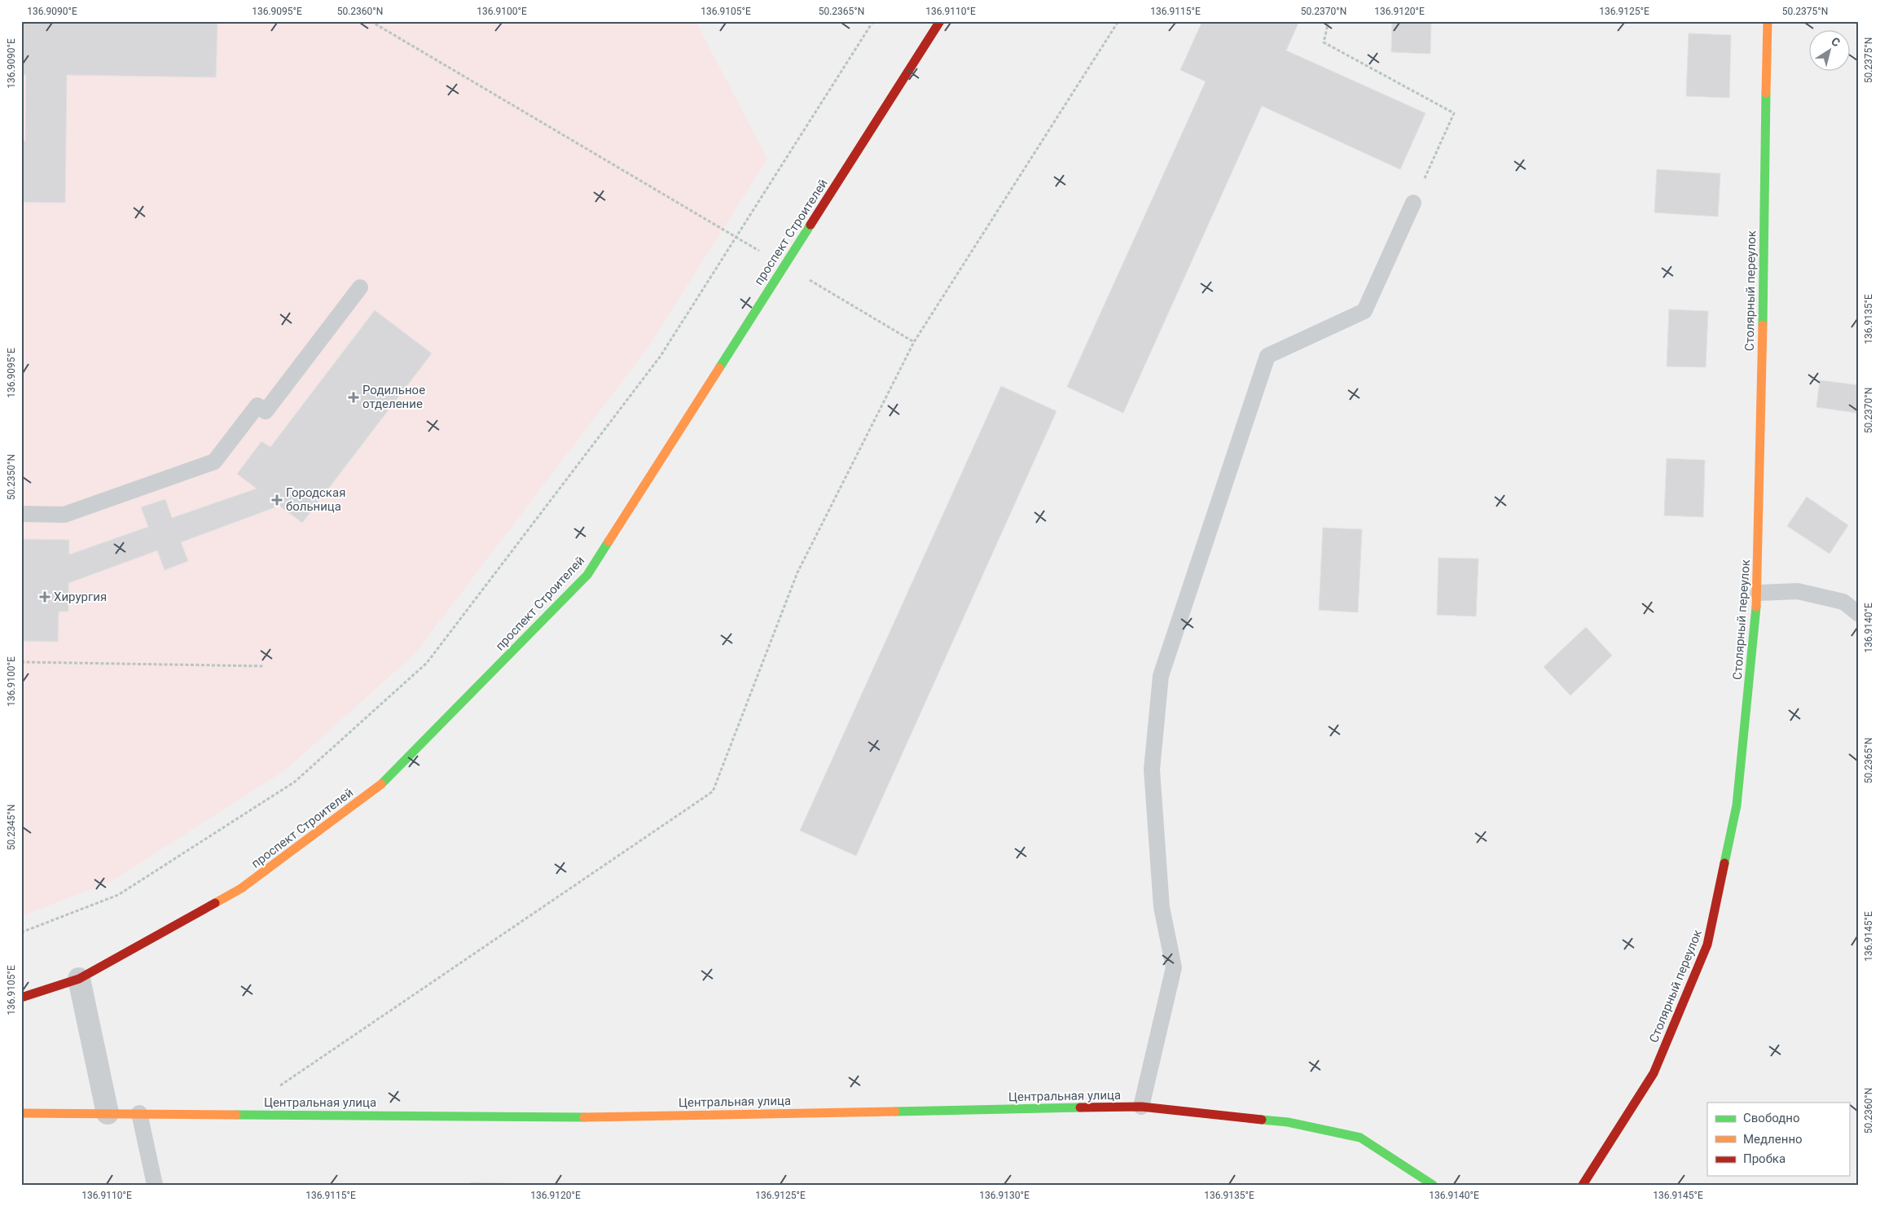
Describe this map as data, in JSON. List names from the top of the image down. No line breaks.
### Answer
{"streets":{"street":["проспект Строителей","Столярный переулок","Центральная улица"]},"places":{"health":["Родильное отделение","Городская больница","Хирургия"]},"legend":["Свободно","Медленно","Пробка"],"north":"top right","coordinates":["136.9090°E","136.9095°E","50.2360°N","136.9100°E","136.9105°E","50.2365°N","136.9110°E","136.9115°E","50.2370°N","136.9120°E","136.9125°E","50.2375°N","136.9135°E","50.2350°N","136.9140°E","50.2345°N","136.9145°E","136.9130°E"]}
